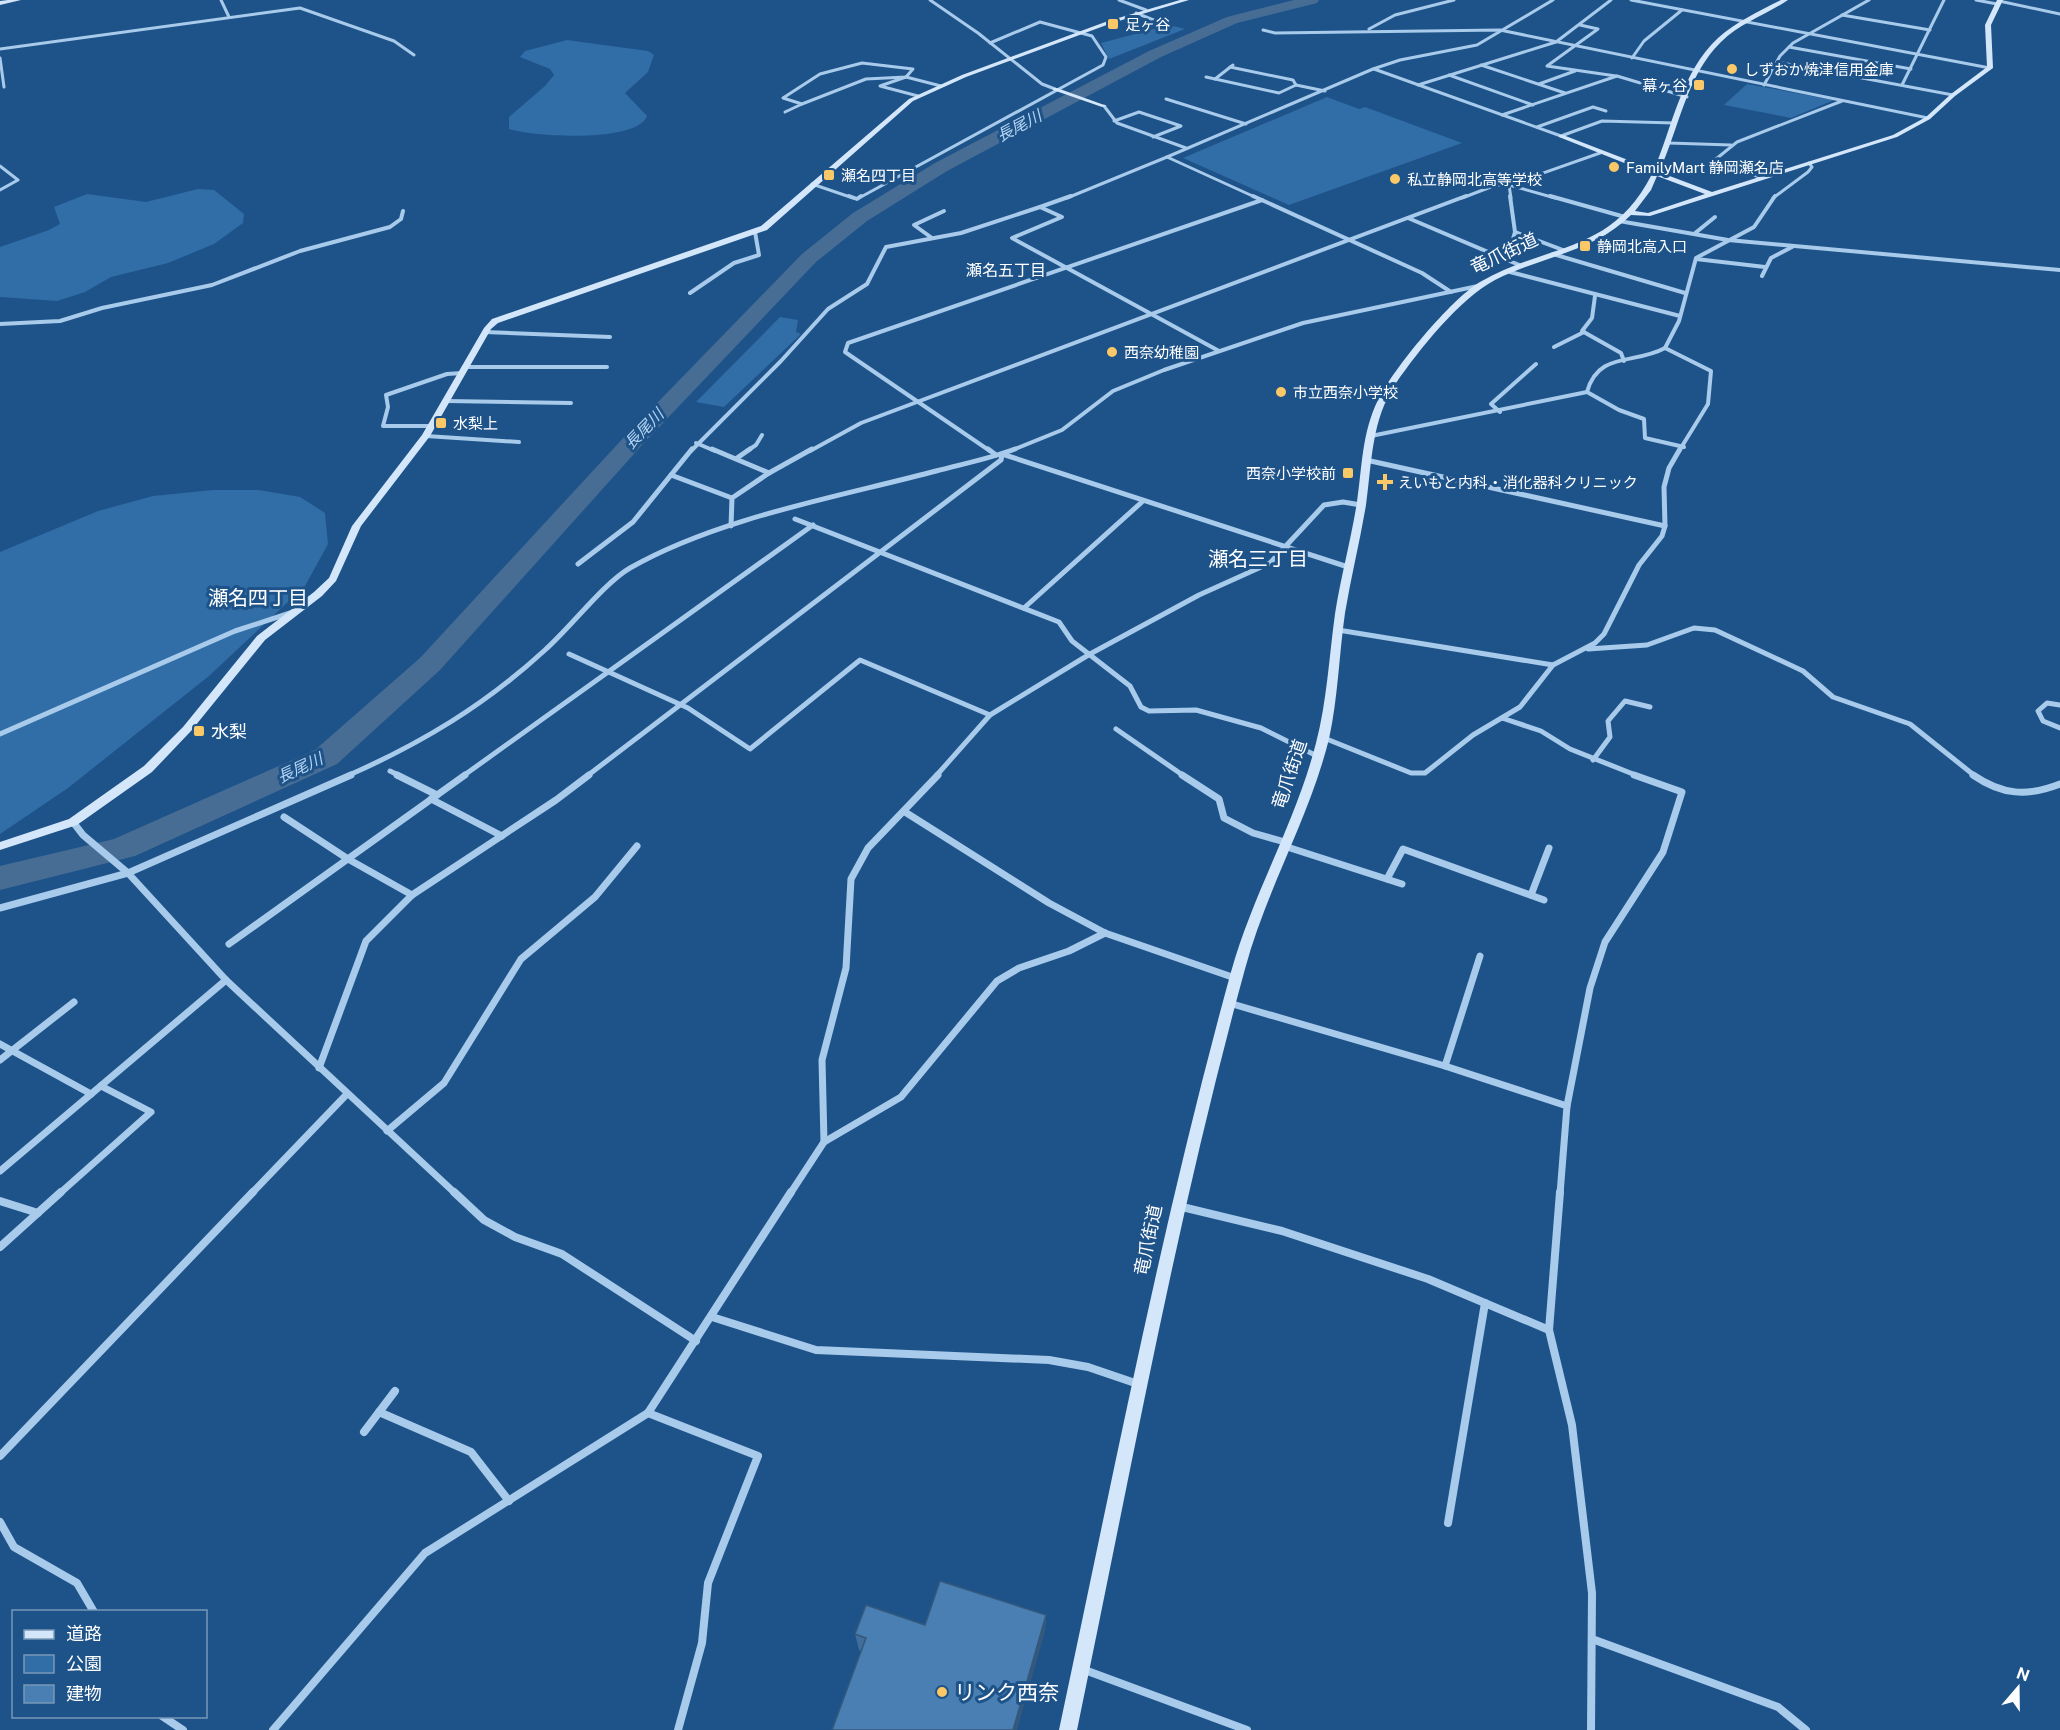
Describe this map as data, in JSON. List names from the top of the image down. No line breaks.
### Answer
{"streets":{"street":["竜爪街道"]},"districts":["瀬名五丁目","瀬名三丁目","瀬名四丁目"],"water":["長尾川"],"places":{"transit":["足ヶ谷","幕ヶ谷","瀬名四丁目","静岡北高入口","水梨上","西奈小学校前","水梨"],"other":["しずおか焼津信用金庫","FamilyMart 静岡瀬名店","私立静岡北高等学校","西奈幼稚園","市立西奈小学校","リンク西奈"],"health":["えいもと内科・消化器科クリニック"]},"legend":["道路","公園","建物"],"north":"top"}
